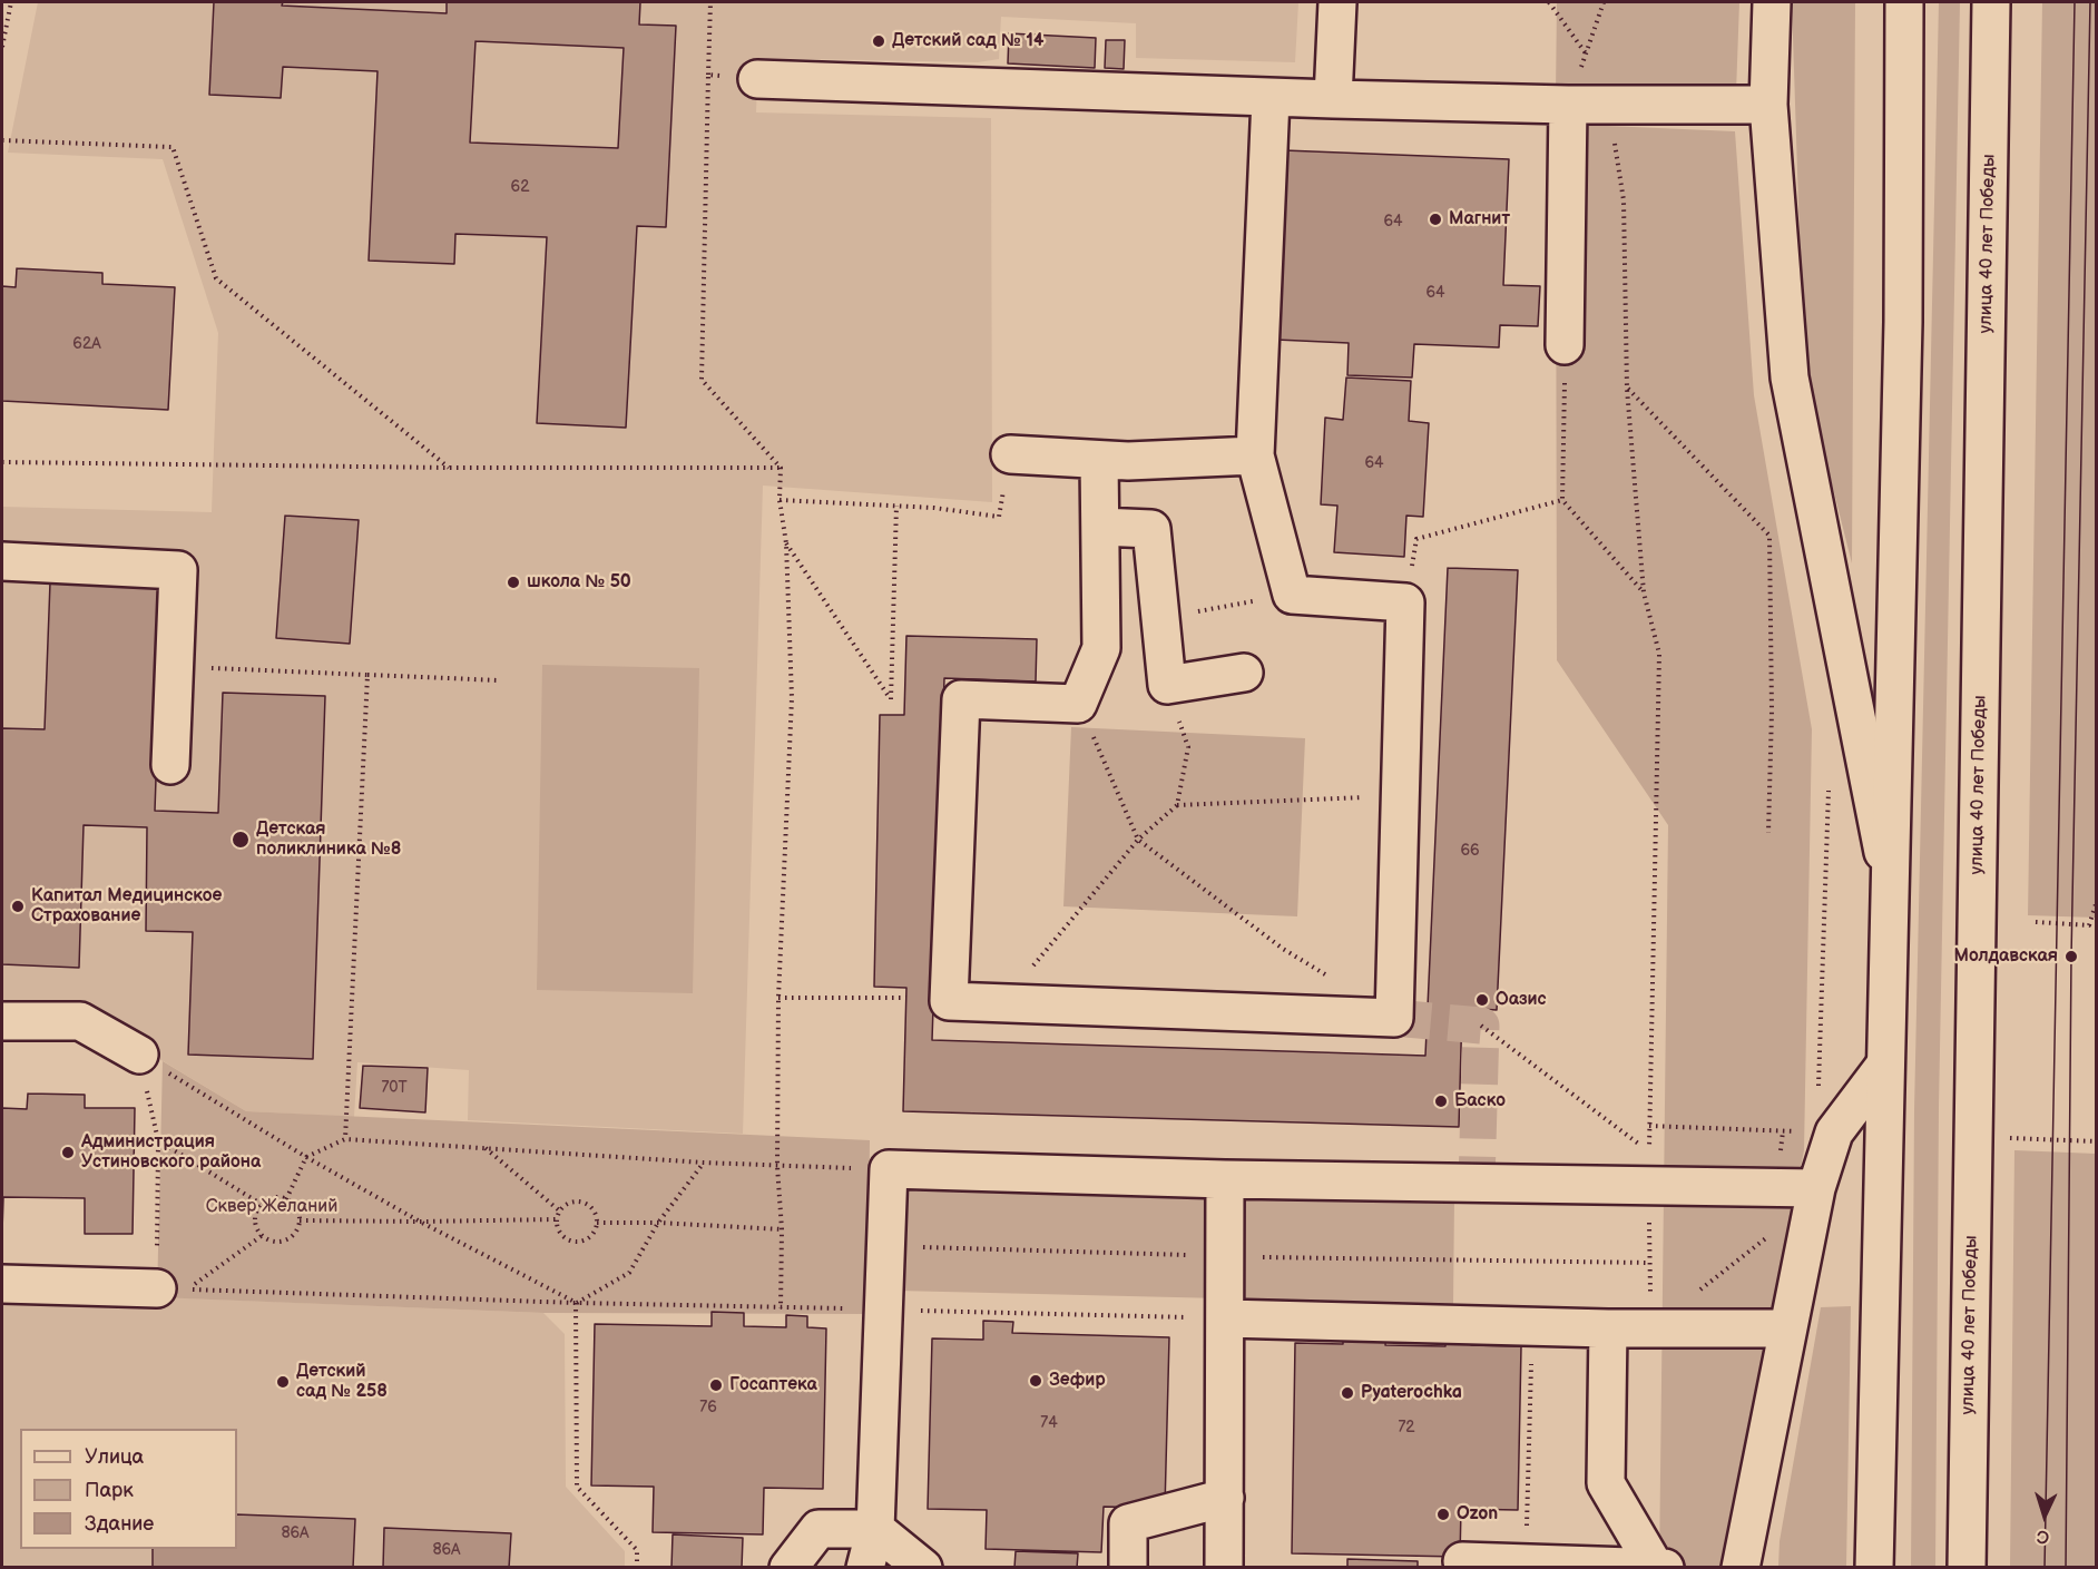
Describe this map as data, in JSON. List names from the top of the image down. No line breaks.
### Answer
{"streets":{"main road":["улица 40 лет Победы"]},"parks":["Сквер Желаний"],"places":["Детский сад № 14","Магнит","школа № 50","Детская поликлиника №8","Капитал Медицинское Страхование","Молдавская","Оазис","Баско","Администрация Устиновского района","Зефир","Детский сад № 258","Госаптека","Pyaterochka","Ozon"],"house_numbers":["62","64","64","62А","64","66","70Т","76","74","72","86А","86А"],"legend":["Улица","Парк","Здание"],"north":"bottom"}
